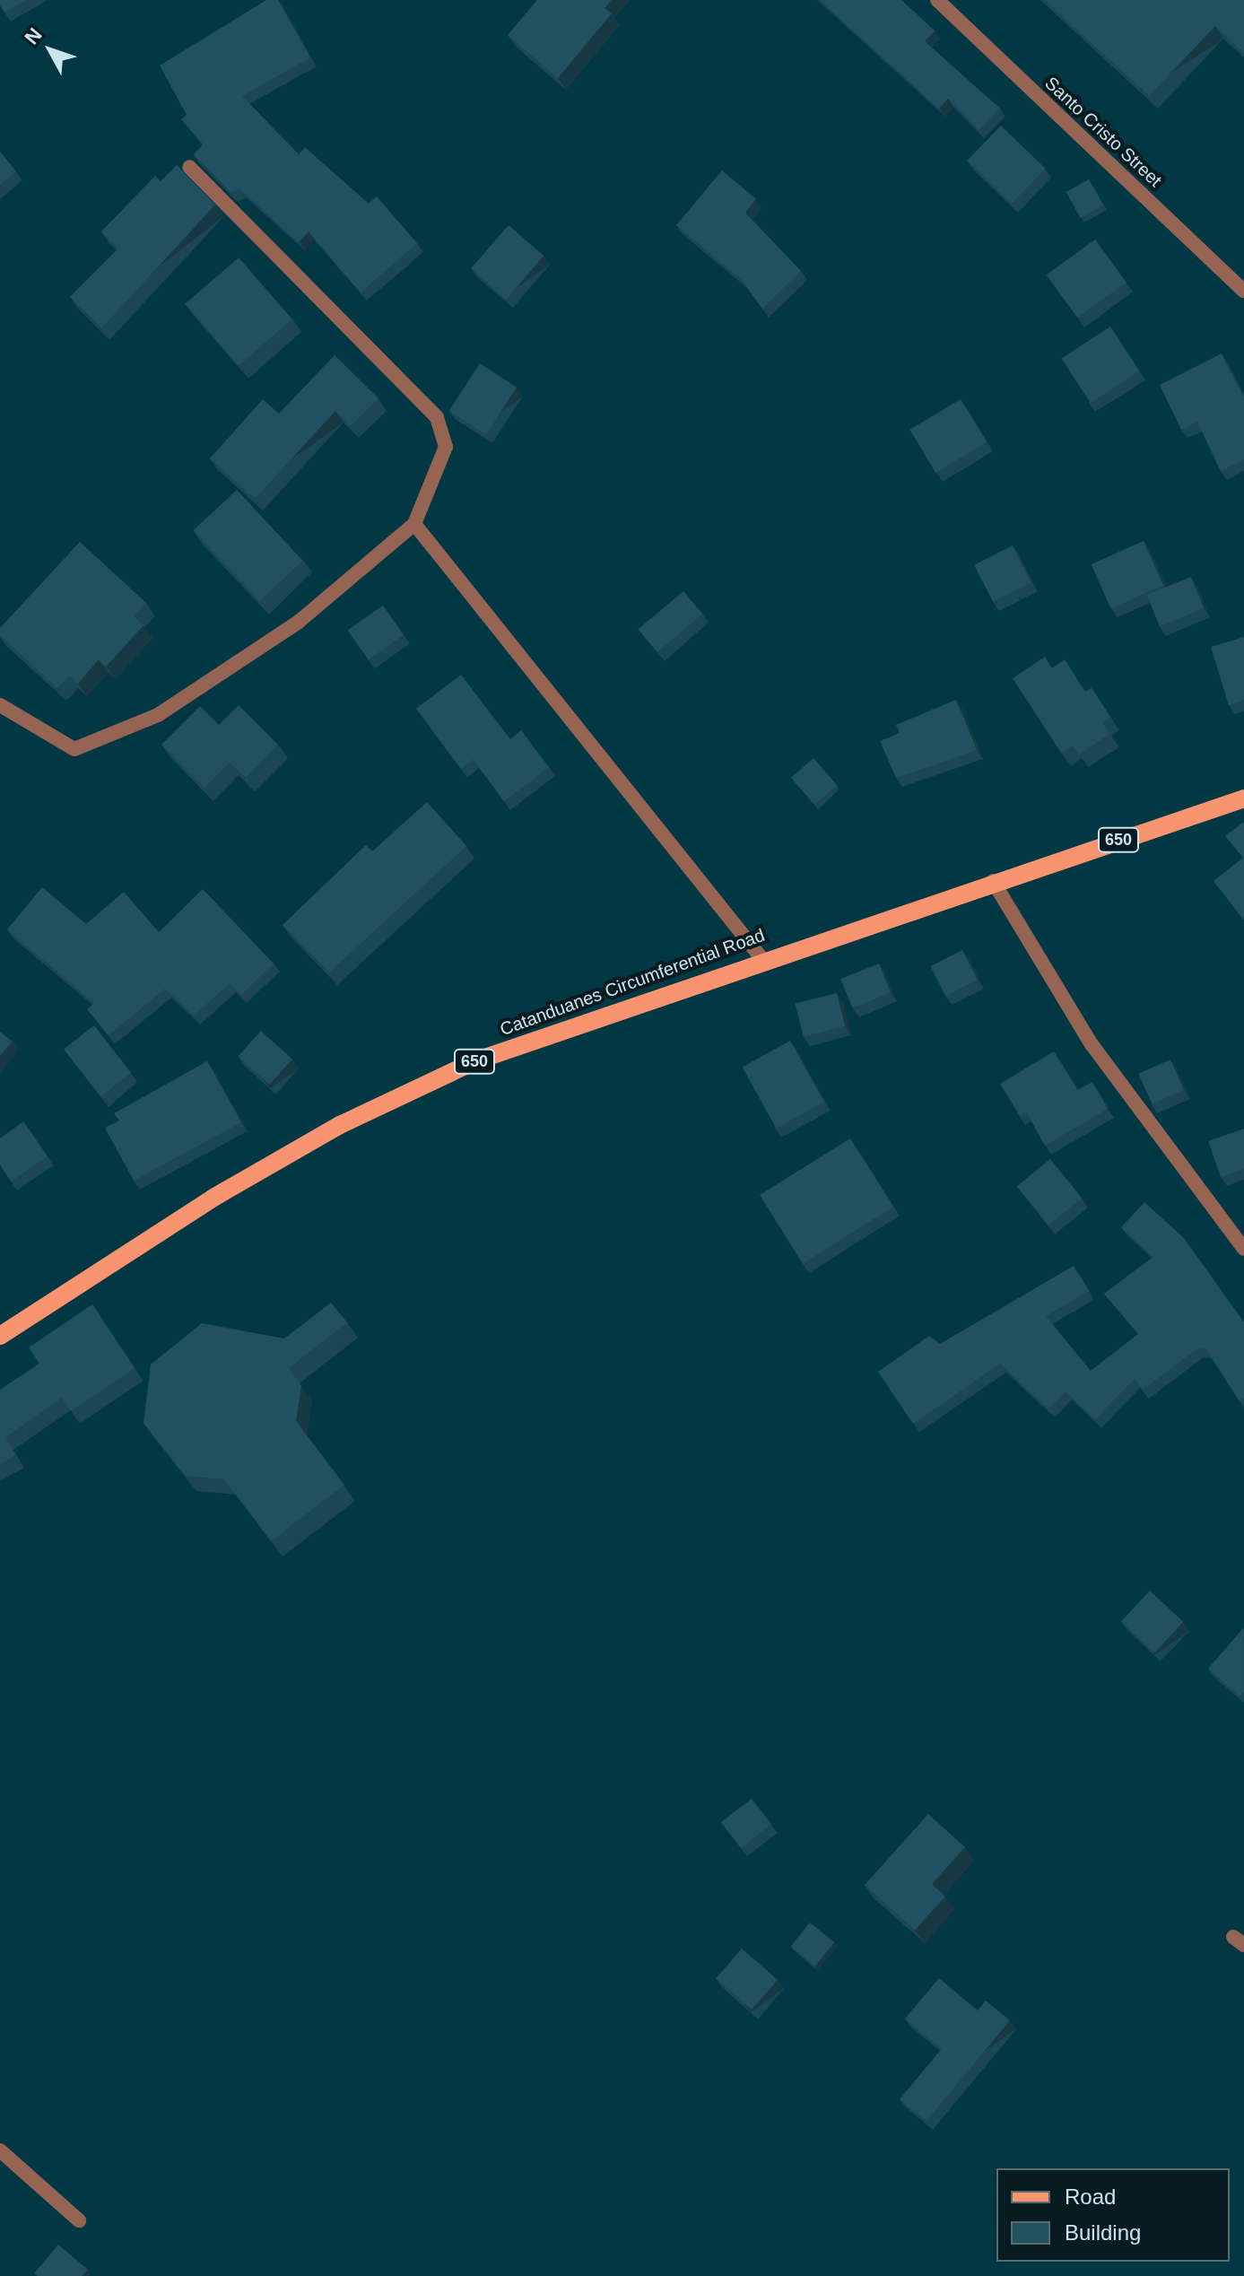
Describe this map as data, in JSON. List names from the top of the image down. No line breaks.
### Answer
{"streets":{"main road":["650","Catanduanes Circumferential Road"],"street":["Santo Cristo Street"]},"legend":["Road","Building"],"north":"top left"}
